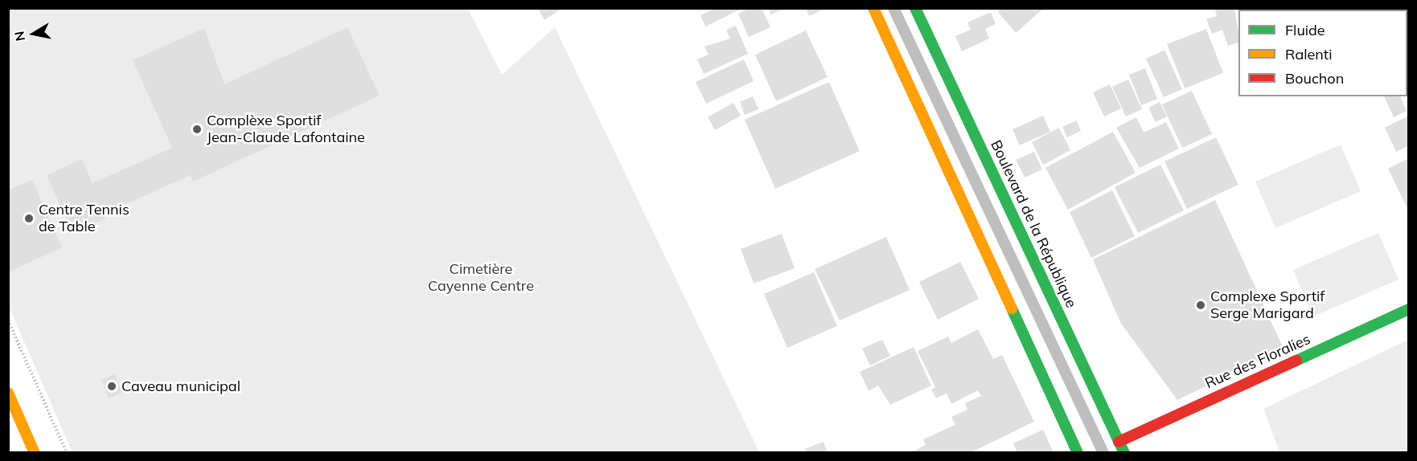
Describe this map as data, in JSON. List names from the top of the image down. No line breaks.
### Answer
{"streets":{"street":["Boulevard de la République","Rue des Floralies"]},"crossings":[["Boulevard de la République","Rue des Floralies"]],"parks":["Cimetière Cayenne Centre"],"places":["Complèxe Sportif Jean-Claude Lafontaine","Centre Tennis de Table","Complexe Sportif Serge Marigard","Caveau municipal"],"legend":["Fluide","Ralenti","Bouchon"],"north":"left"}
